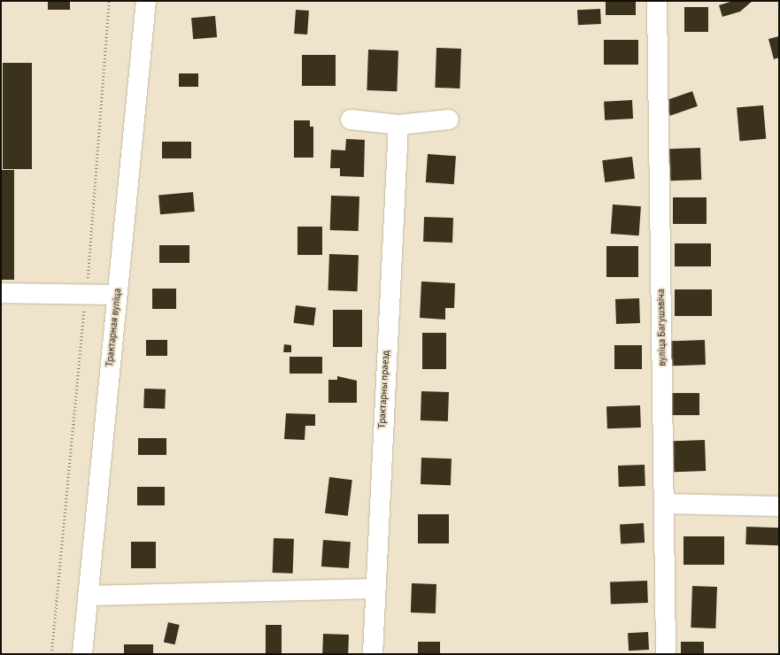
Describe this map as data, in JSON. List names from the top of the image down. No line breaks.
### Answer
{"streets":{"street":["Трактарная вуліца","вуліца Багушэвіча","Трактарны праезд"]}}
